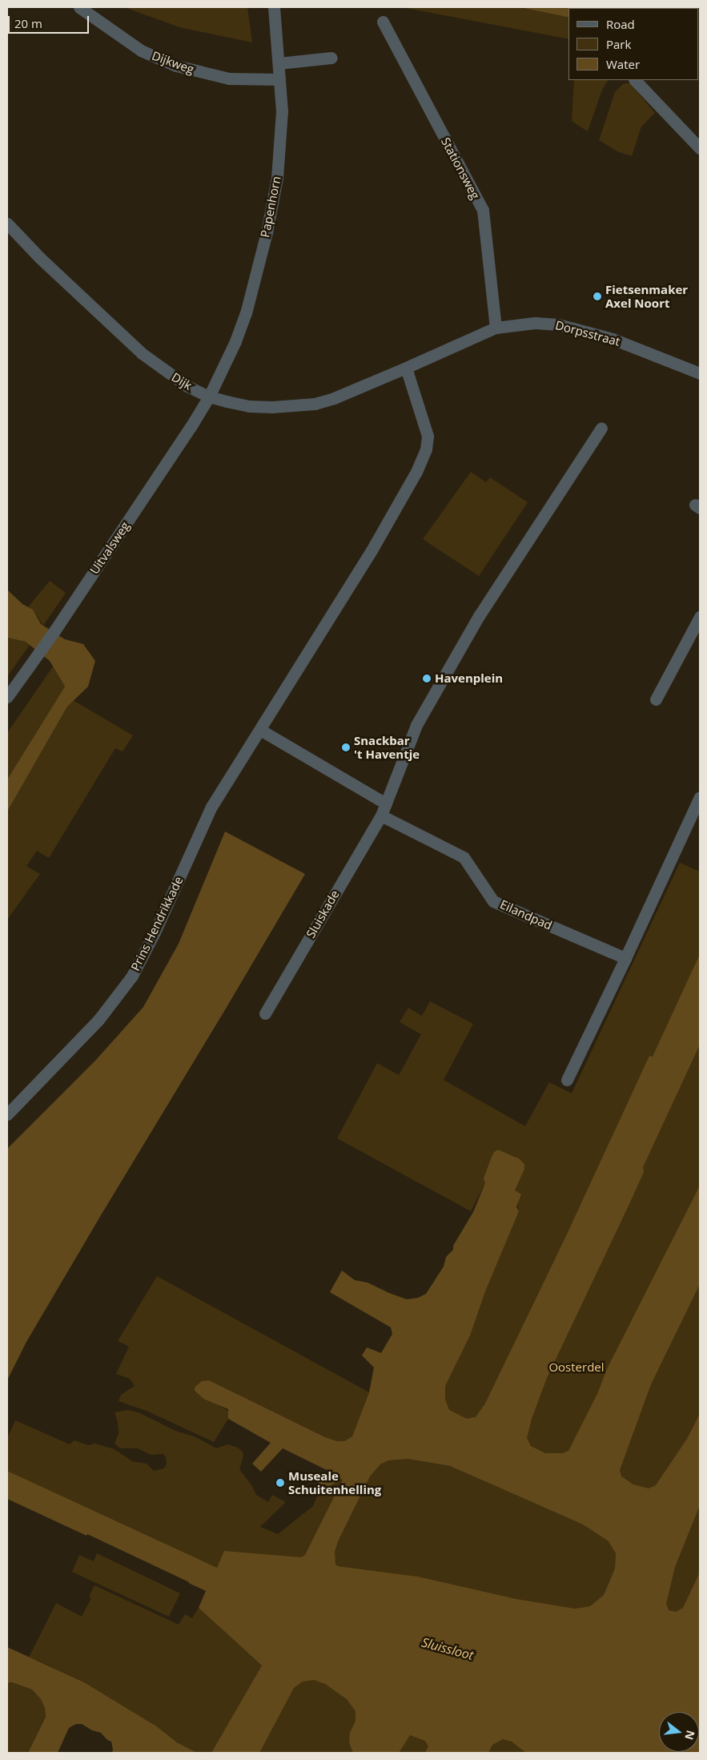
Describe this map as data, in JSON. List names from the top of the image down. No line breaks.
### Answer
{"streets":{"street":["Dijkweg","Stationsweg","Papenhorn","Dorpsstraat","Dijk","Uitvalsweg","Sluiskade","Eilandpad","Prins Hendrikkade"]},"crossings":[["Dijkweg","Papenhorn"],["Stationsweg","Dorpsstraat"],["Papenhorn","Dijk"],["Papenhorn","Uitvalsweg"],["Dorpsstraat","Dijk"],["Dijk","Uitvalsweg"],["Sluiskade","Eilandpad"]],"water":["Sluissloot"],"parks":["Oosterdel"],"places":["Fietsenmaker Axel Noort","Havenplein","Snackbar 't Haventje","Museale Schuitenhelling"],"legend":["Road","Park","Water"],"scale_bar":"20 m","north":"right"}
